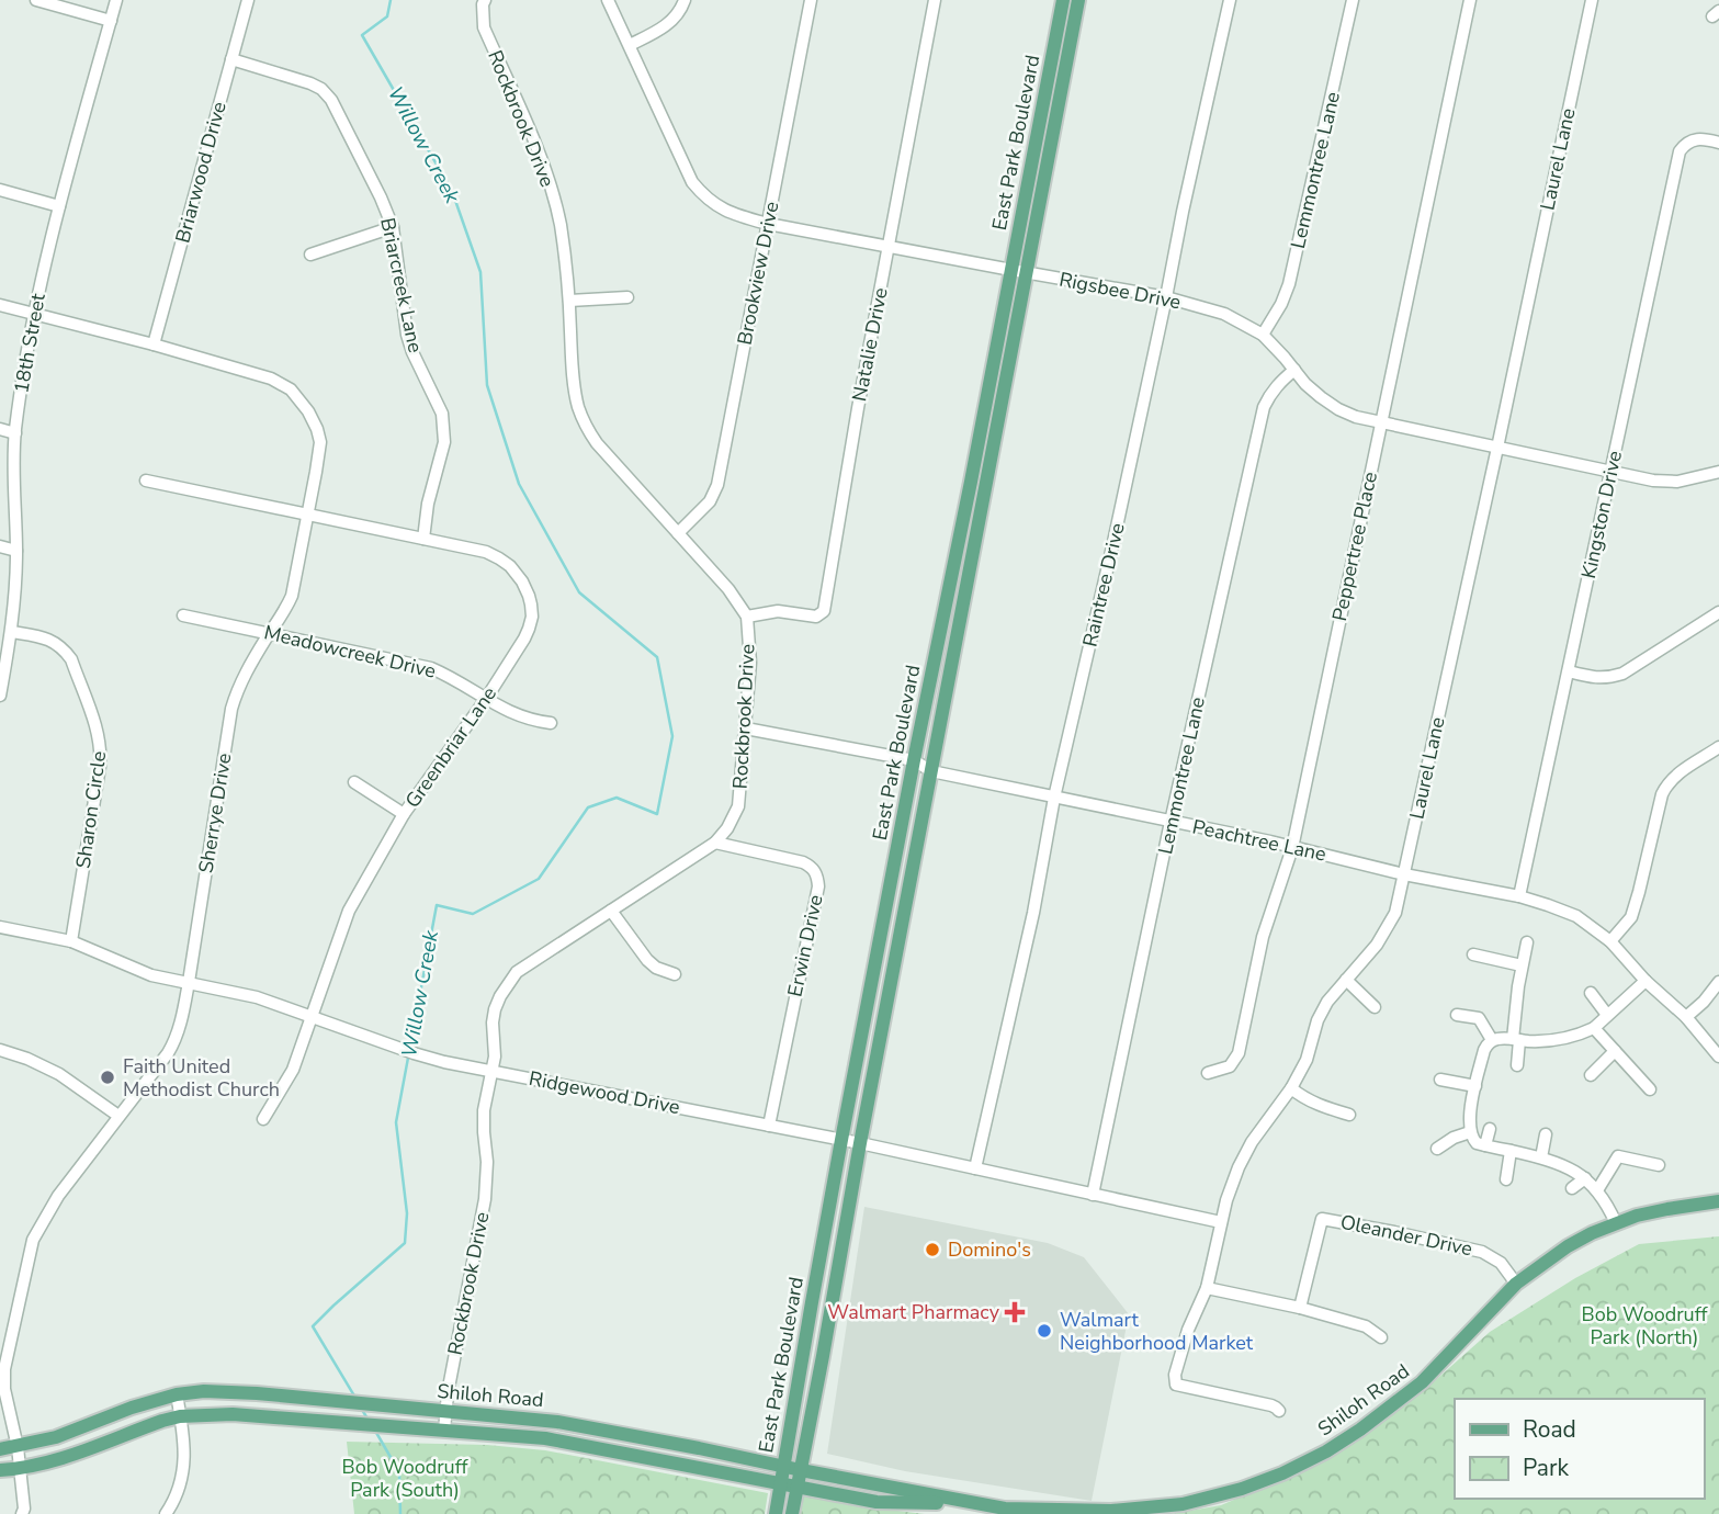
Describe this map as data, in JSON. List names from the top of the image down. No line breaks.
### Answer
{"streets":{"main road":["East Park Boulevard","Shiloh Road"],"street":["Rockbrook Drive","Laurel Lane","Lemmontree Lane","Briarwood Drive","Brookview Drive","Briarcreek Lane","Rigsbee Drive","18th Street","Natalie Drive","Kingston Drive","Peppertree Place","Raintree Drive","Meadowcreek Drive","Greenbriar Lane","Sharon Circle","Sherrye Drive","Peachtree Lane","Erwin Drive","Ridgewood Drive","Oleander Drive"]},"crossings":[["Rockbrook Drive","Brookview Drive"],["Rockbrook Drive","Natalie Drive"],["Rockbrook Drive","Peachtree Lane"],["Rockbrook Drive","Erwin Drive"],["Rockbrook Drive","Ridgewood Drive"],["Rockbrook Drive","Shiloh Road"],["East Park Boulevard","Rigsbee Drive"],["East Park Boulevard","Peachtree Lane"],["East Park Boulevard","Ridgewood Drive"],["East Park Boulevard","Shiloh Road"],["Laurel Lane","Rigsbee Drive"],["Laurel Lane","Peachtree Lane"],["Laurel Lane","Ridgewood Drive"],["Lemmontree Lane","Rigsbee Drive"],["Lemmontree Lane","Peachtree Lane"],["Lemmontree Lane","Ridgewood Drive"],["Briarwood Drive","Briarcreek Lane"],["Briarwood Drive","Sherrye Drive"],["Brookview Drive","Rigsbee Drive"],["Briarcreek Lane","Greenbriar Lane"],["Rigsbee Drive","Natalie Drive"],["Rigsbee Drive","Kingston Drive"],["Rigsbee Drive","Peppertree Place"],["Rigsbee Drive","Raintree Drive"],["18th Street","Sharon Circle"],["18th Street","Sherrye Drive"],["Kingston Drive","Peachtree Lane"],["Peppertree Place","Peachtree Lane"],["Raintree Drive","Peachtree Lane"],["Raintree Drive","Ridgewood Drive"],["Meadowcreek Drive","Greenbriar Lane"],["Meadowcreek Drive","Sherrye Drive"],["Greenbriar Lane","Sherrye Drive"],["Greenbriar Lane","Ridgewood Drive"],["Sharon Circle","Ridgewood Drive"],["Sherrye Drive","Ridgewood Drive"],["Sherrye Drive","Shiloh Road"],["Erwin Drive","Ridgewood Drive"],["Oleander Drive","Shiloh Road"]],"water":["Willow Creek"],"parks":["Bob Woodruff Park (North)","Bob Woodruff Park (South)"],"places":{"other":["Faith United Methodist Church","Domino's","Walmart Neighborhood Market"],"health":["Walmart Pharmacy"]},"legend":["Road","Park"]}
